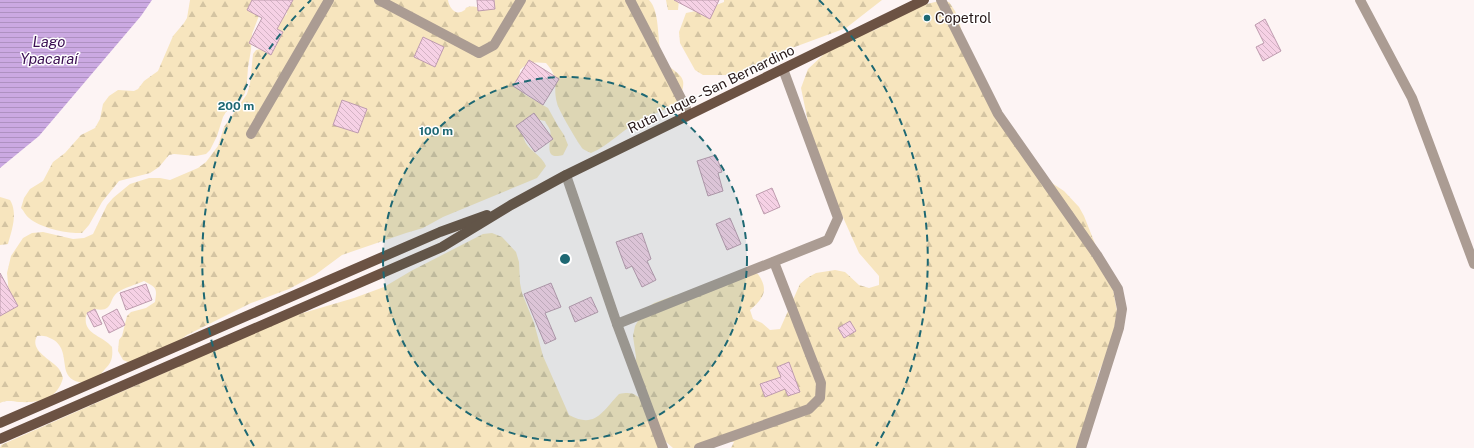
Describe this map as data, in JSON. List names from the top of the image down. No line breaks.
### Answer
{"streets":{"main road":["Ruta Luque - San Bernardino"]},"water":["Lago Ypacaraí"],"places":["Copetrol"],"rings":["200 m","100 m"]}
